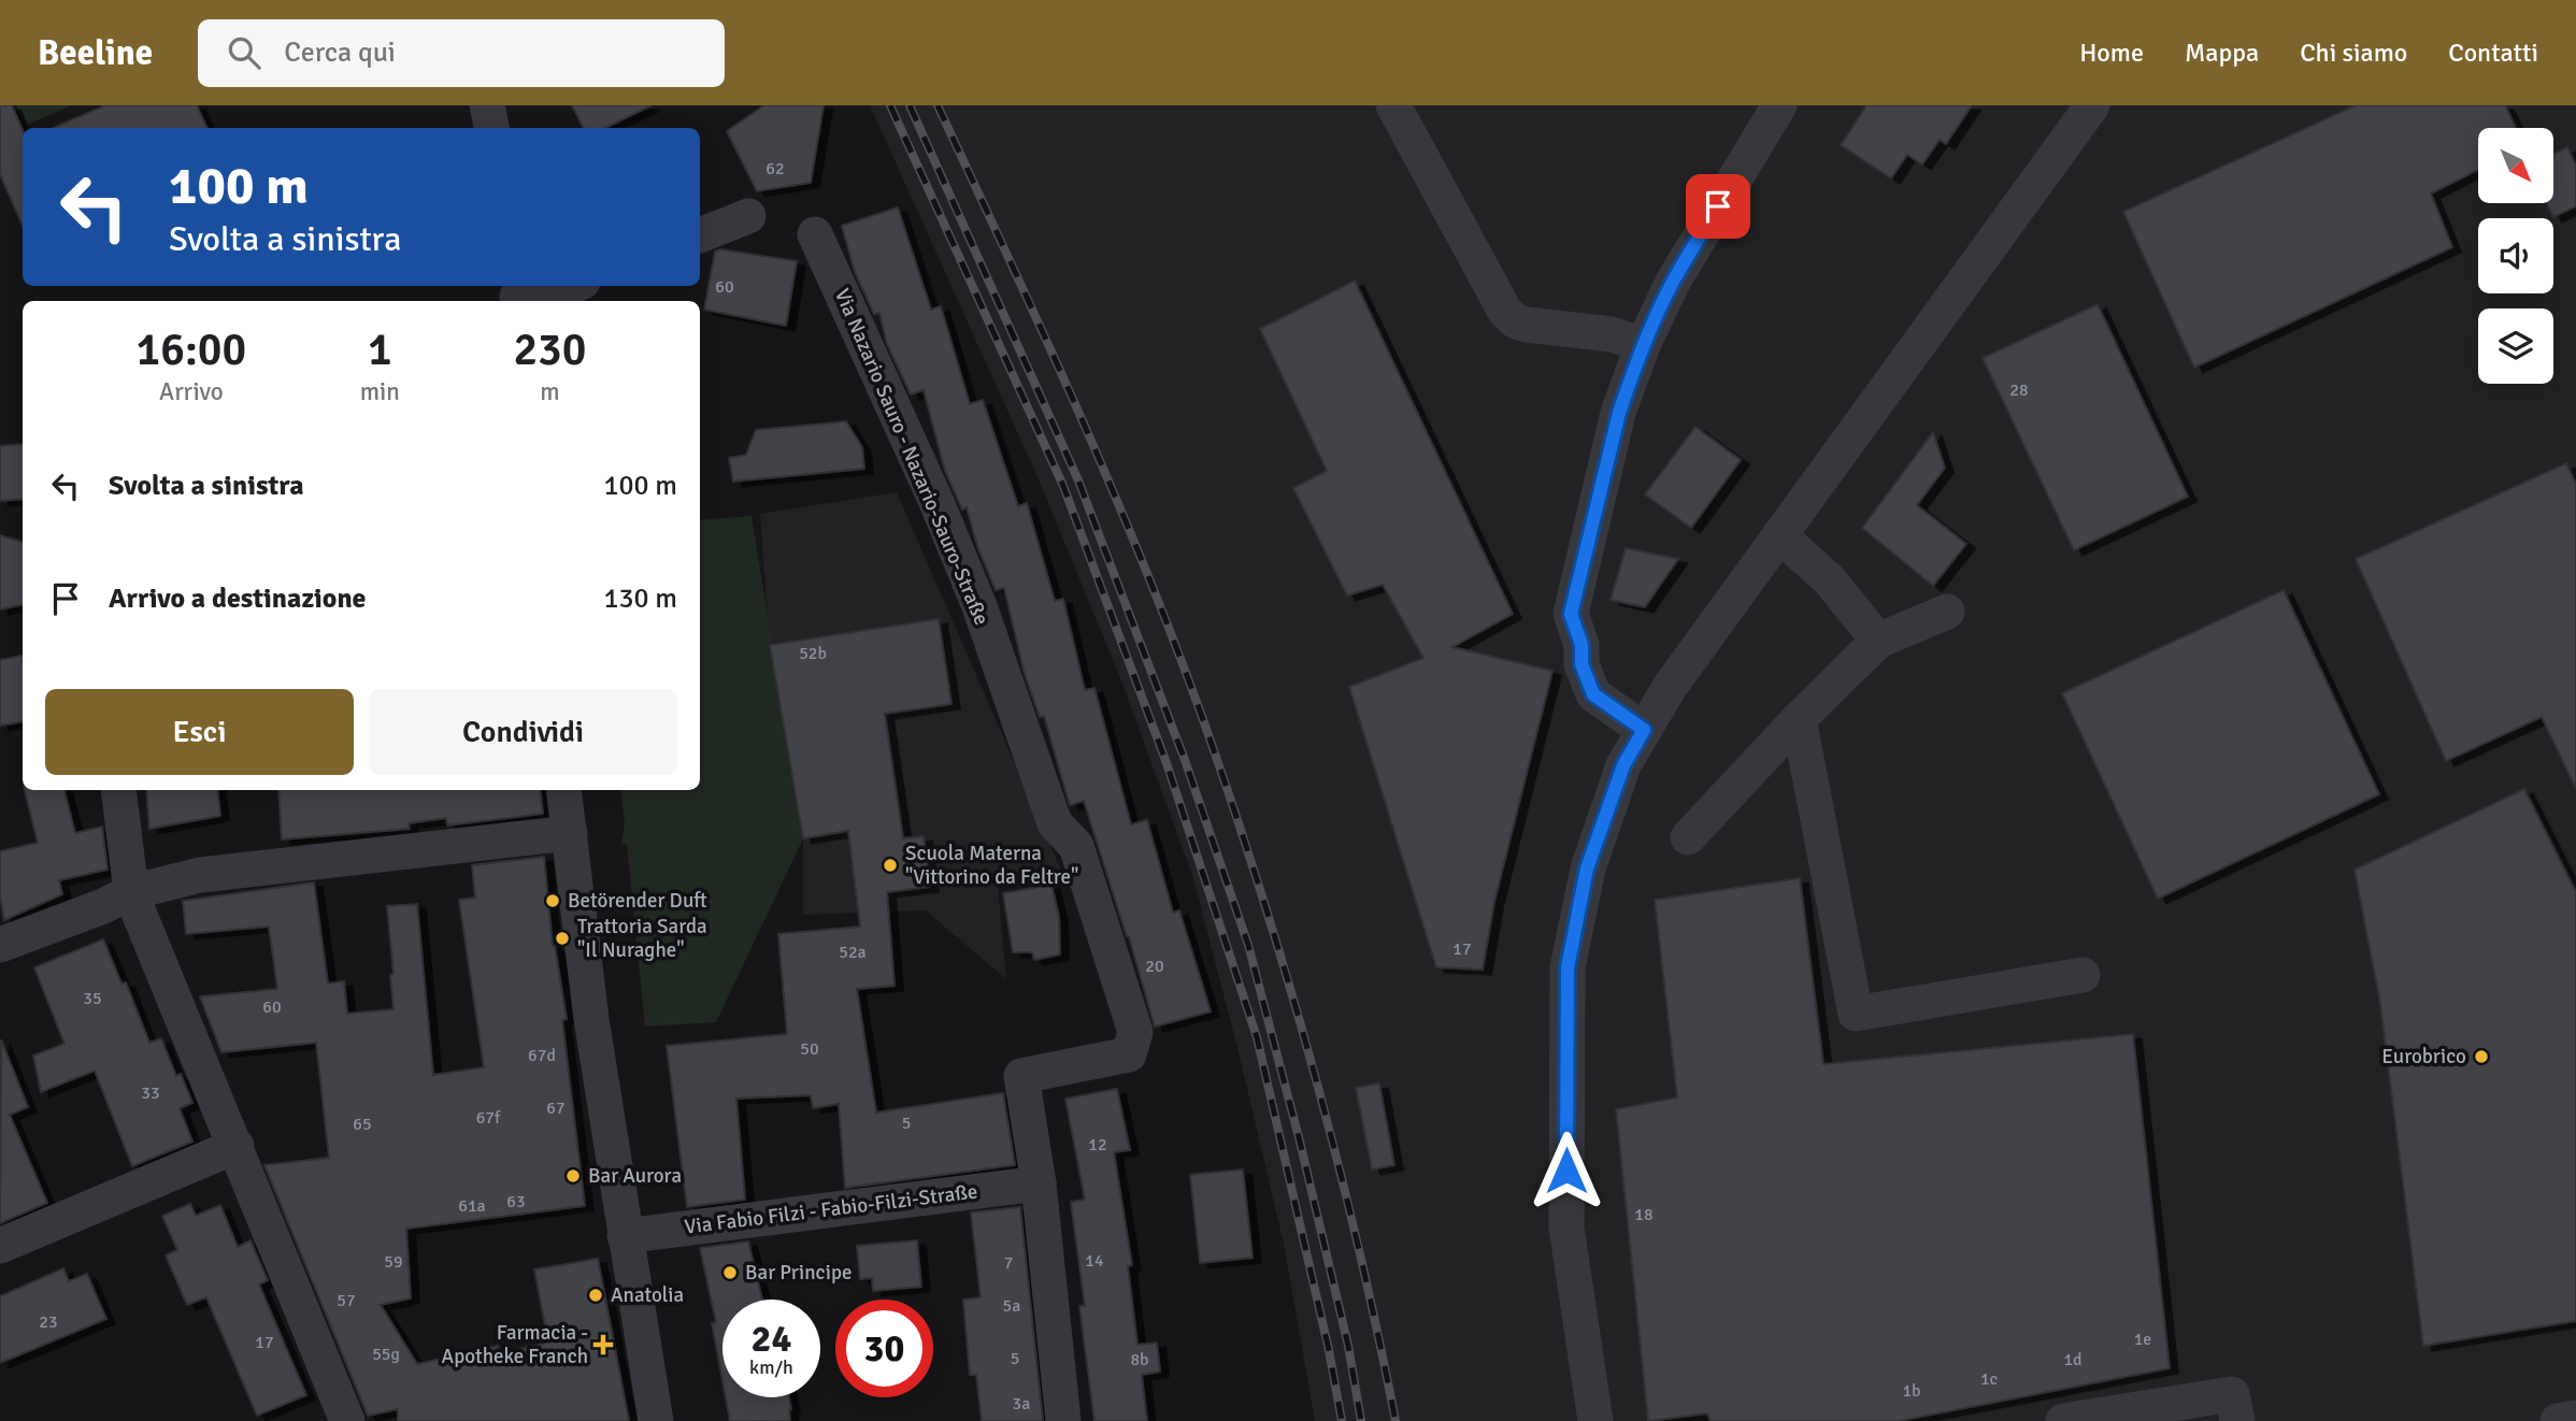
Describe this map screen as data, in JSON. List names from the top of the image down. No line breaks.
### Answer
{"streets":{"street":["Via Nazario Sauro - Nazario-Sauro-Straße","Via Fabio Filzi - Fabio-Filzi-Straße"]},"crossings":[["Via Nazario Sauro - Nazario-Sauro-Straße","Via Fabio Filzi - Fabio-Filzi-Straße"]],"places":{"other":["Scuola Materna \"Vittorino da Feltre\"","Betörender Duft","Trattoria Sarda \"Il Nuraghe\"","Eurobrico","Bar Aurora","Bar Principe","Anatolia"],"health":["Farmacia - Apotheke Franch"]},"house_numbers":["62","60","28","52b","17","52a","20","35","60","50","67d","33","67","67f","5","65","12","63","61a","18","14","59","7","57","5a","23","1e","17","55g","5","8b","1d","1c","1b","3a"],"north":"bottom right","page":{"header":"Beeline","search":"Cerca qui","nav":["Home","Mappa","Chi siamo","Contatti"],"turn":["100 m","Svolta a sinistra"],"eta":["16:00","Arrivo","1","min","230","m"],"list":[{"name":"Svolta a sinistra","value":"100 m"},{"name":"Arrivo a destinazione","value":"130 m"}],"buttons":["Esci","Condividi"],"speed":"24 km/h","limit":"30"}}
